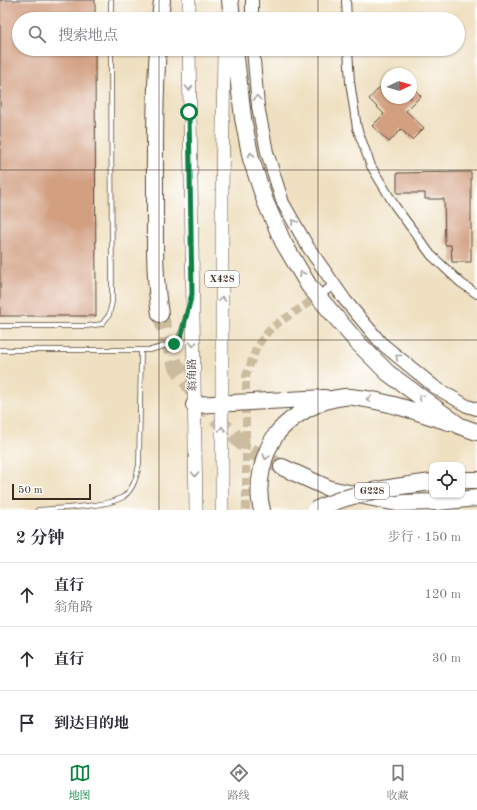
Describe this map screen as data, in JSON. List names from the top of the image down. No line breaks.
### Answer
{"streets":{"highway":["G228"],"main road":["X428","翁角路"]},"scale_bar":"50 m","north":"right","page":{"search":"搜索地点","scale":"50 m","heading":["2 分钟","步行 · 150 m"],"list":[["直行","翁角路","120 m"],["直行","30 m"],"到达目的地"],"nav":["地图","路线","收藏"]}}
